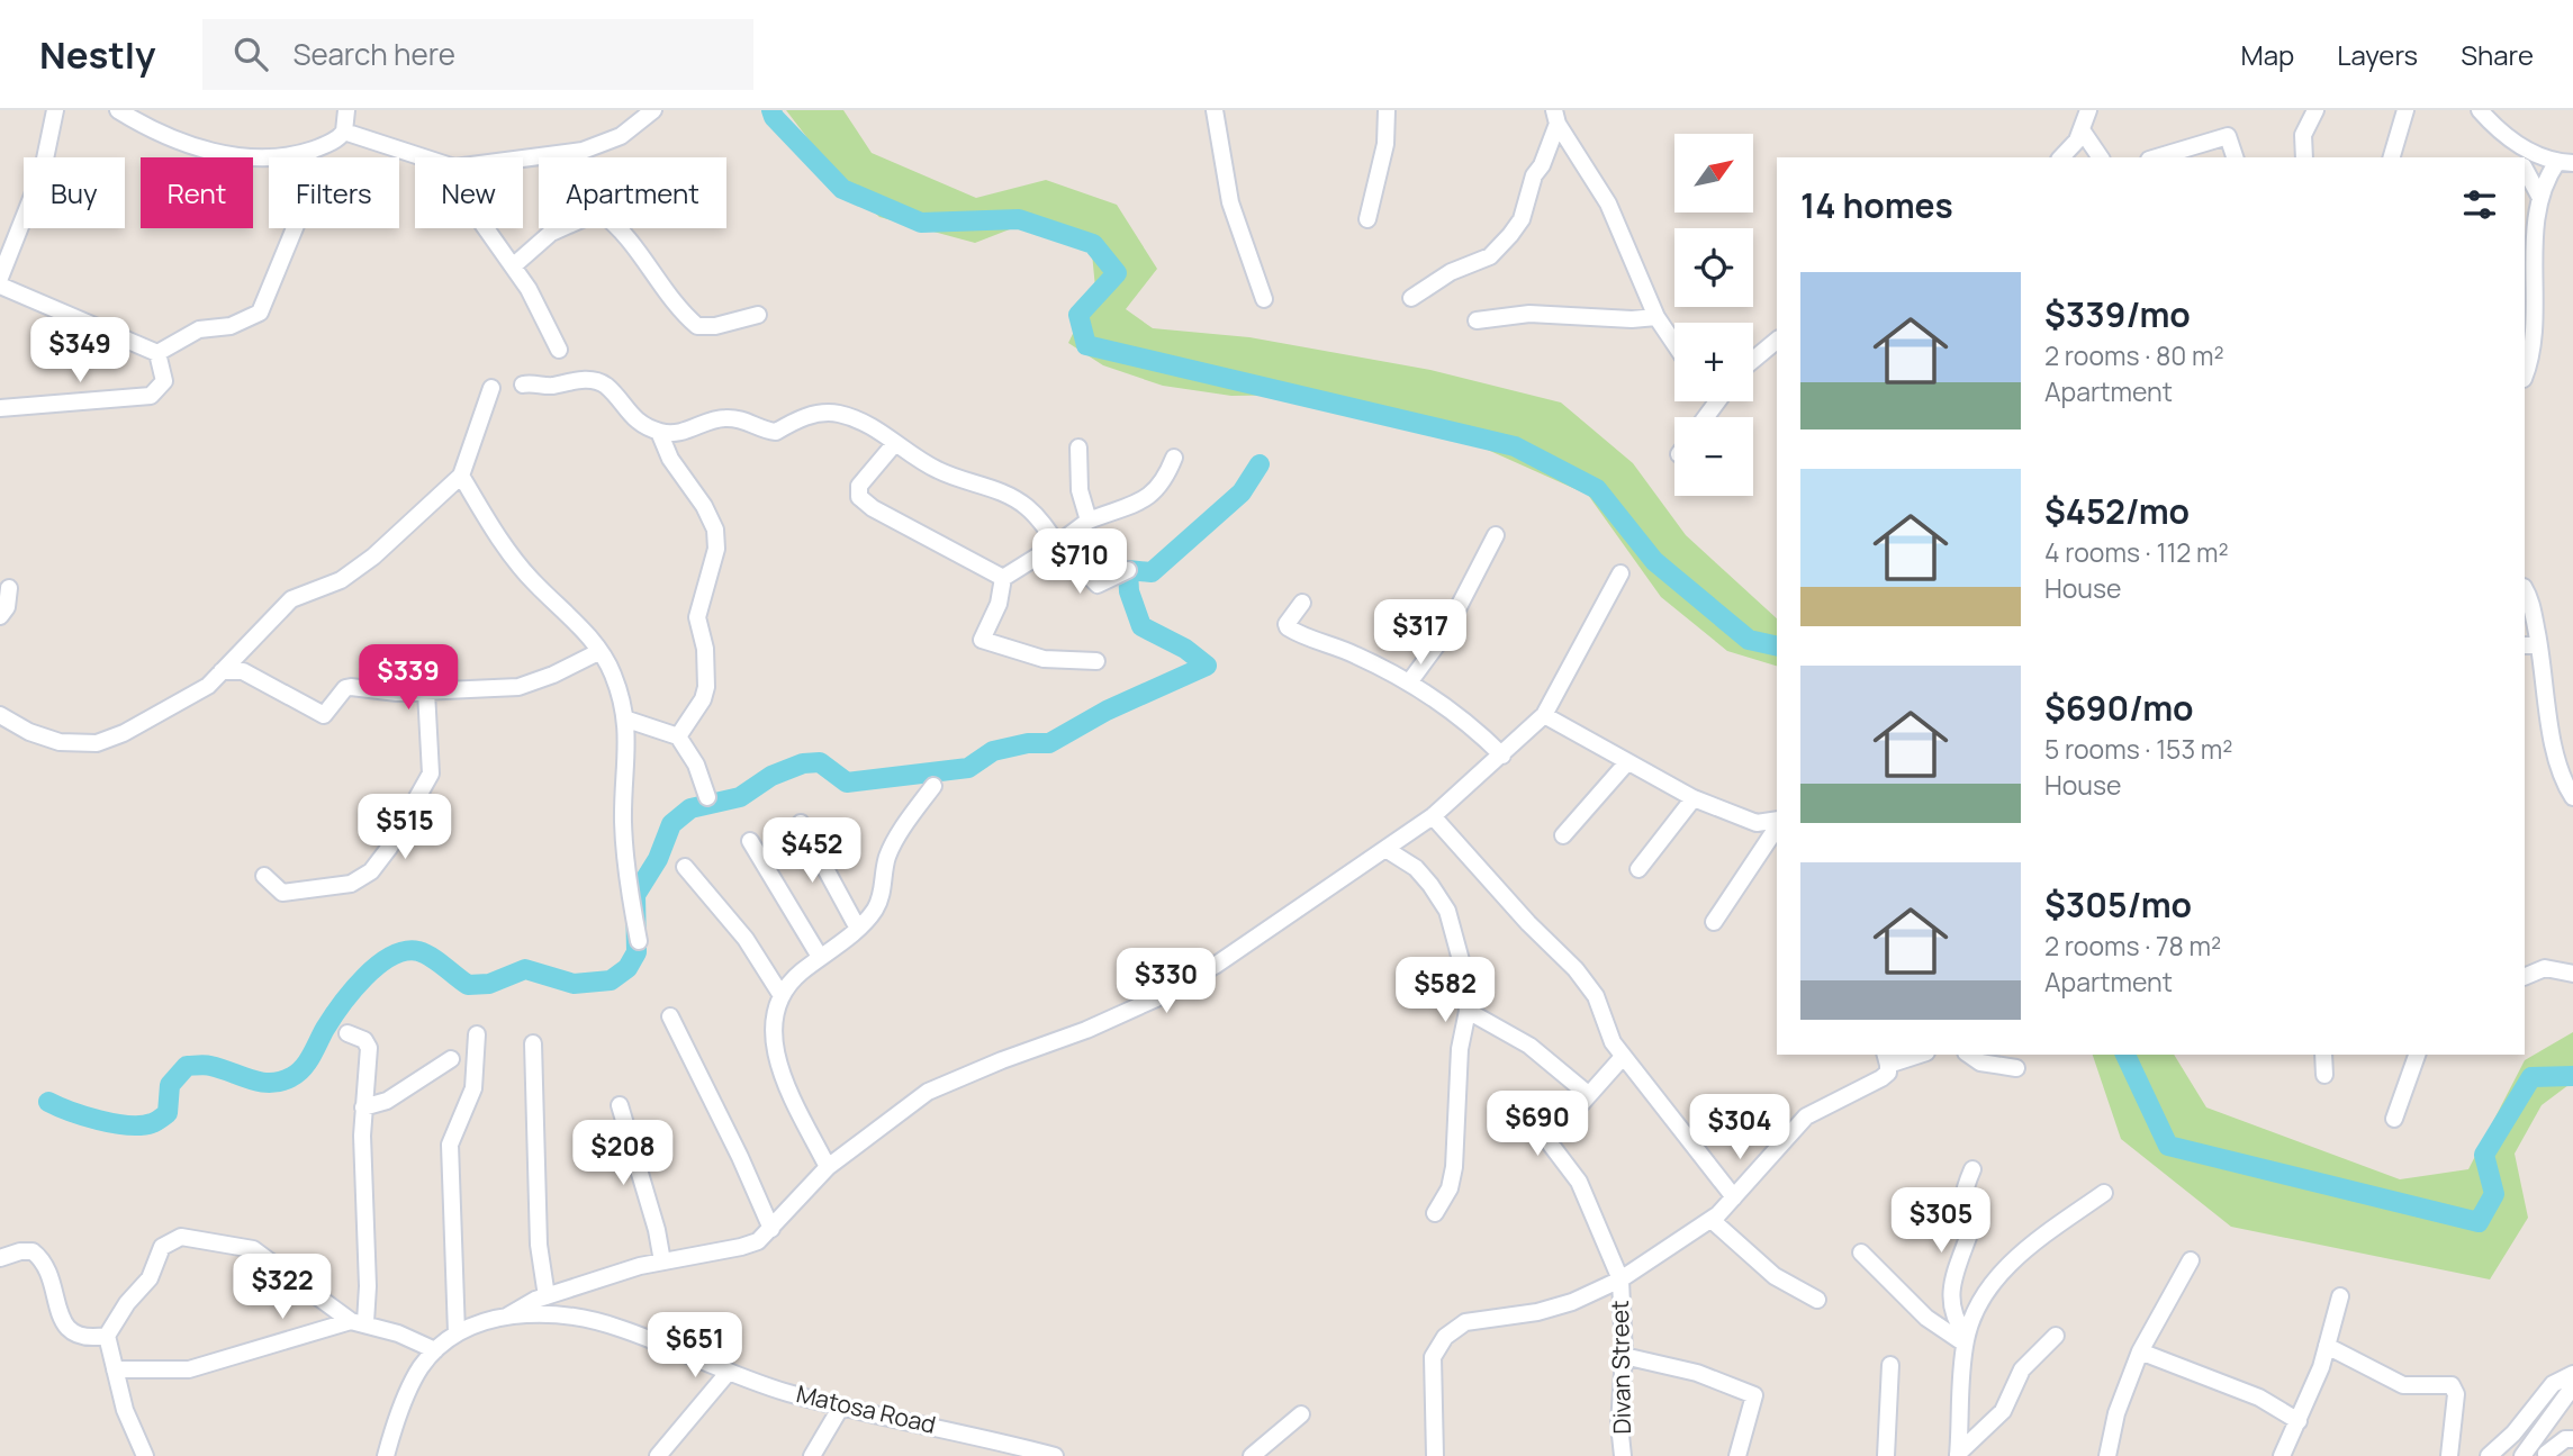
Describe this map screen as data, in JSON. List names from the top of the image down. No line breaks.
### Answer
{"streets":{"street":["Divan Street","Matosa Road"]},"north":"top right","page":{"header":"Nestly","search":"Search here","nav":["Map","Layers","Share"],"map_buttons":["+","−"],"chip":["Buy","Rent","Filters","New","Apartment"],"heading":"14 homes","list":[{"name":"$339/mo","note":"2 rooms · 80 m² · Apartment"},{"name":"$452/mo","note":"4 rooms · 112 m² · House"},{"name":"$690/mo","note":"5 rooms · 153 m² · House"},{"name":"$305/mo","note":"2 rooms · 78 m² · Apartment"}],"price":["$349","$710","$317","$339","$515","$452","$330","$582","$690","$304","$208","$305","$322","$651"]}}
